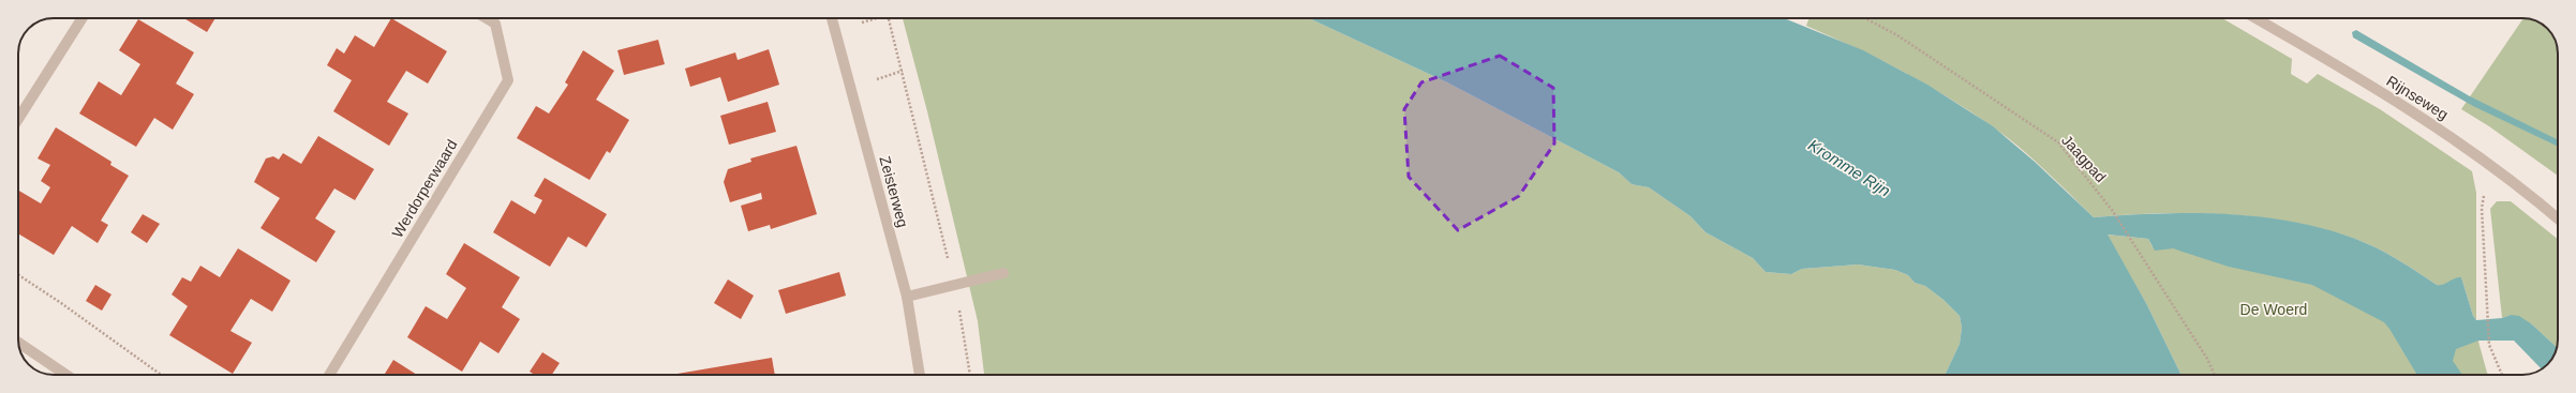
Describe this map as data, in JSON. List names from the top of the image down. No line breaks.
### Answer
{"streets":{"street":["Rijnseweg","Werdorperwaard","Zeisterweg"],"path":["Jaagpad"]},"water":["Kromme Rijn"],"parks":["De Woerd"]}
